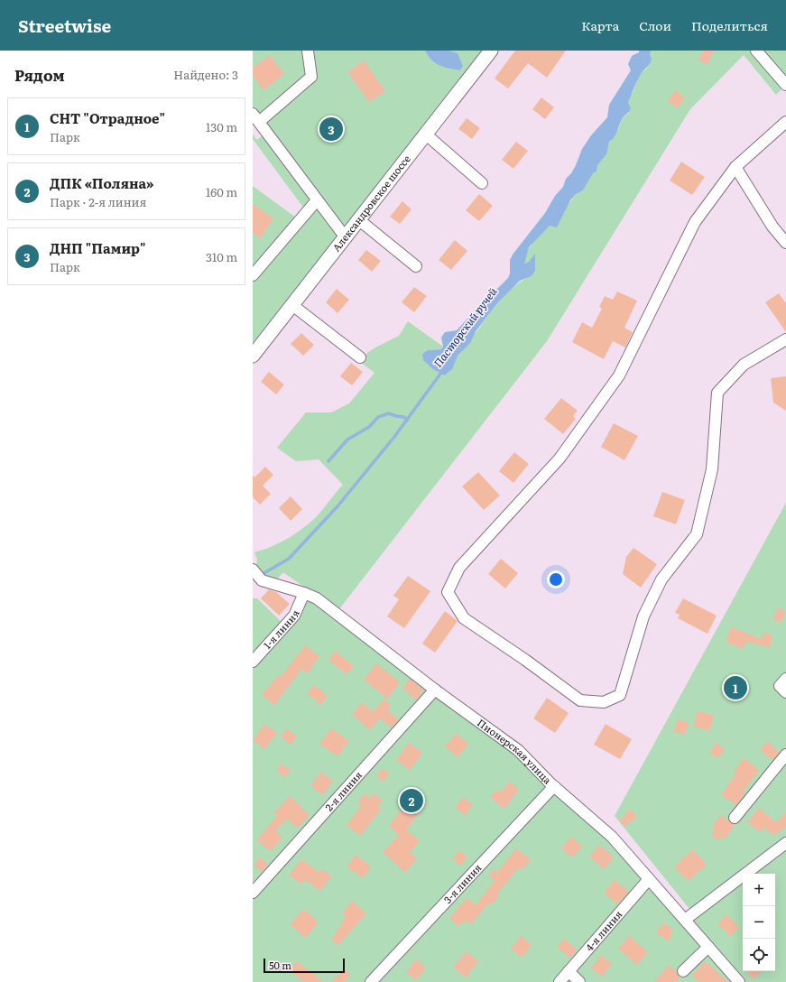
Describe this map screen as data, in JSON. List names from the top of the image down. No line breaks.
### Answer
{"streets":{"street":["Александровское шоссе","1-я линия","Пионерская улица","2-я линия","3-я линия","4-я линия"]},"crossings":[["1-я линия","Пионерская улица"],["Пионерская улица","2-я линия"],["Пионерская улица","3-я линия"],["Пионерская улица","4-я линия"]],"water":["Пасторский ручей"],"scale_bar":"50 m","page":{"header":"Streetwise","nav":["Карта","Слои","Поделиться"],"heading":["Рядом","Найдено: 3"],"list":[{"mark":"1","name":"СНТ \"Отрадное\"","note":"Парк","value":"130 m"},{"mark":"2","name":"ДПК «Поляна»","note":"Парк · 2-я линия","value":"160 m"},{"mark":"3","name":"ДНП \"Памир\"","note":"Парк","value":"310 m"}],"pins":["3","1","2"],"map_buttons":["+","−"],"scale":"50 m"}}
